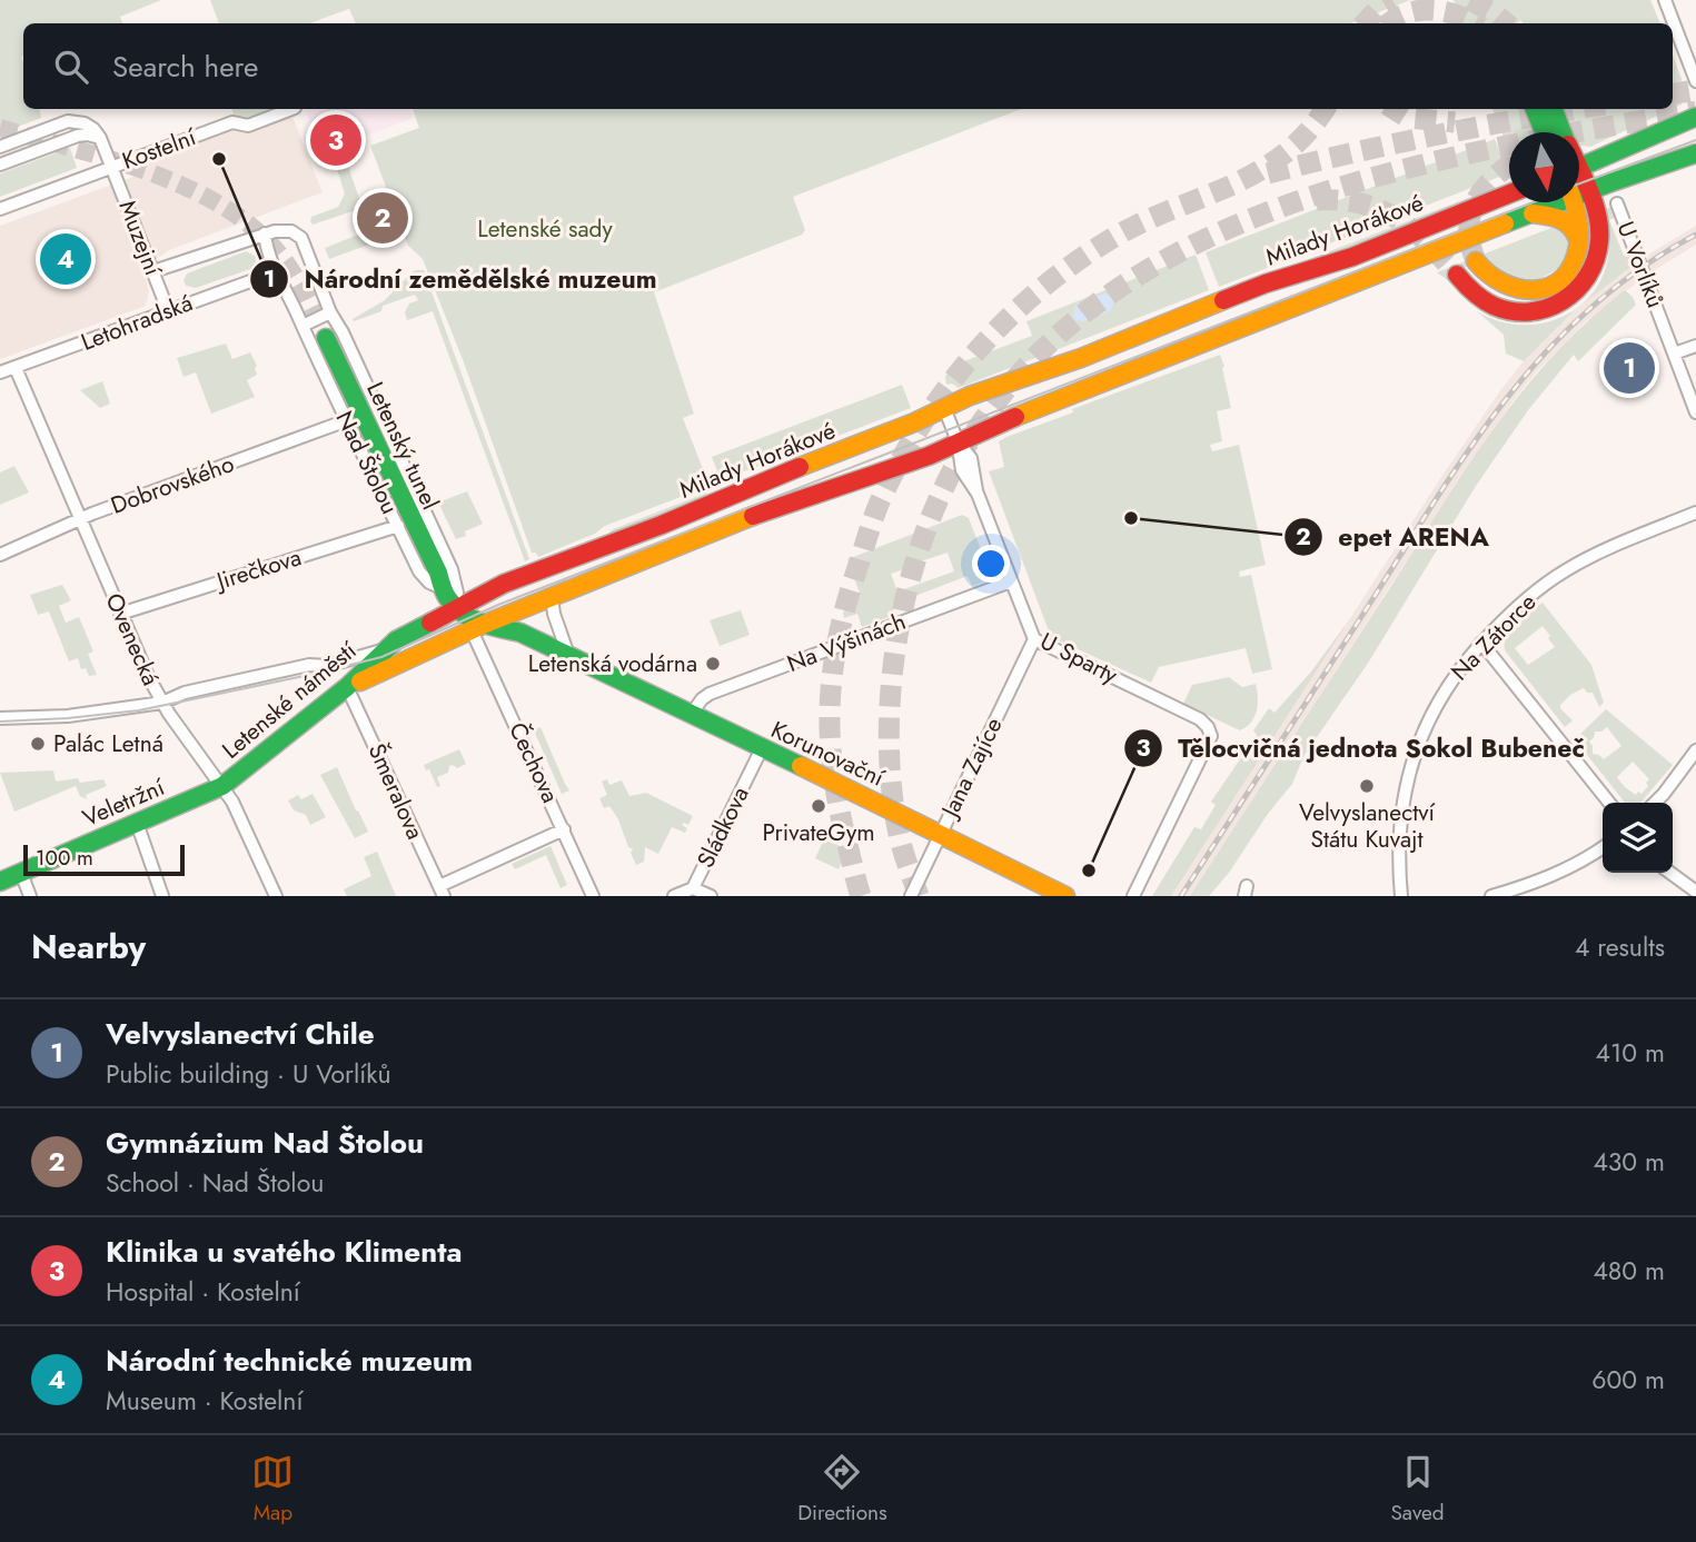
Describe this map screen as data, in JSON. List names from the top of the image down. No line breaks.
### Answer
{"streets":{"main road":["Milady Horákové","Letenský tunel","Letenské náměstí","Korunovační","Veletržní"],"street":["Kostelní","Muzejní","U Vorlíků","Letohradská","Nad Štolou","Dobrovského","Jirečkova","Na Zátorce","Ovenecká","Na Výšinách","U Sparty","Čechova","Jana Zajíce","Šmeralova","Sládkova"]},"crossings":[["Kostelní","Muzejní"],["Milady Horákové","Letenský tunel"],["Milady Horákové","Nad Štolou"],["Milady Horákové","Ovenecká"],["Milady Horákové","U Sparty"],["Milady Horákové","Letenské náměstí"],["Milady Horákové","Korunovační"],["Milady Horákové","Čechova"],["Milady Horákové","Šmeralova"],["Muzejní","Letohradská"],["Letohradská","Nad Štolou"],["Letohradská","Ovenecká"],["Letenský tunel","Nad Štolou"],["Letenský tunel","Korunovační"],["Nad Štolou","Dobrovského"],["Nad Štolou","Jirečkova"],["Nad Štolou","Korunovační"],["Dobrovského","Ovenecká"],["Jirečkova","Ovenecká"],["Ovenecká","Letenské náměstí"],["Ovenecká","Veletržní"],["Na Výšinách","U Sparty"],["Na Výšinách","Korunovační"],["U Sparty","Jana Zajíce"],["Letenské náměstí","Šmeralova"],["Letenské náměstí","Veletržní"],["Korunovační","Čechova"],["Korunovační","Jana Zajíce"],["Korunovační","Sládkova"]],"parks":["Letenské sady"],"places":["Národní zemědělské muzeum","epet ARENA","Letenská vodárna","Palác Letná","Velvyslanectví Státu Kuvajt","PrivateGym","Tělocvičná jednota Sokol Bubeneč"],"scale_bar":"100 m","north":"bottom","page":{"search":"Search here","pins":["3","2","4","1"],"scale":"100 m","heading":["Nearby","4 results"],"list":[{"mark":"1","name":"Velvyslanectví Chile","note":"Public building · U Vorlíků","value":"410 m"},{"mark":"2","name":"Gymnázium Nad Štolou","note":"School · Nad Štolou","value":"430 m"},{"mark":"3","name":"Klinika u svatého Klimenta","note":"Hospital · Kostelní","value":"480 m"},{"mark":"4","name":"Národní technické muzeum","note":"Museum · Kostelní","value":"600 m"}],"nav":["Map","Directions","Saved"]}}
